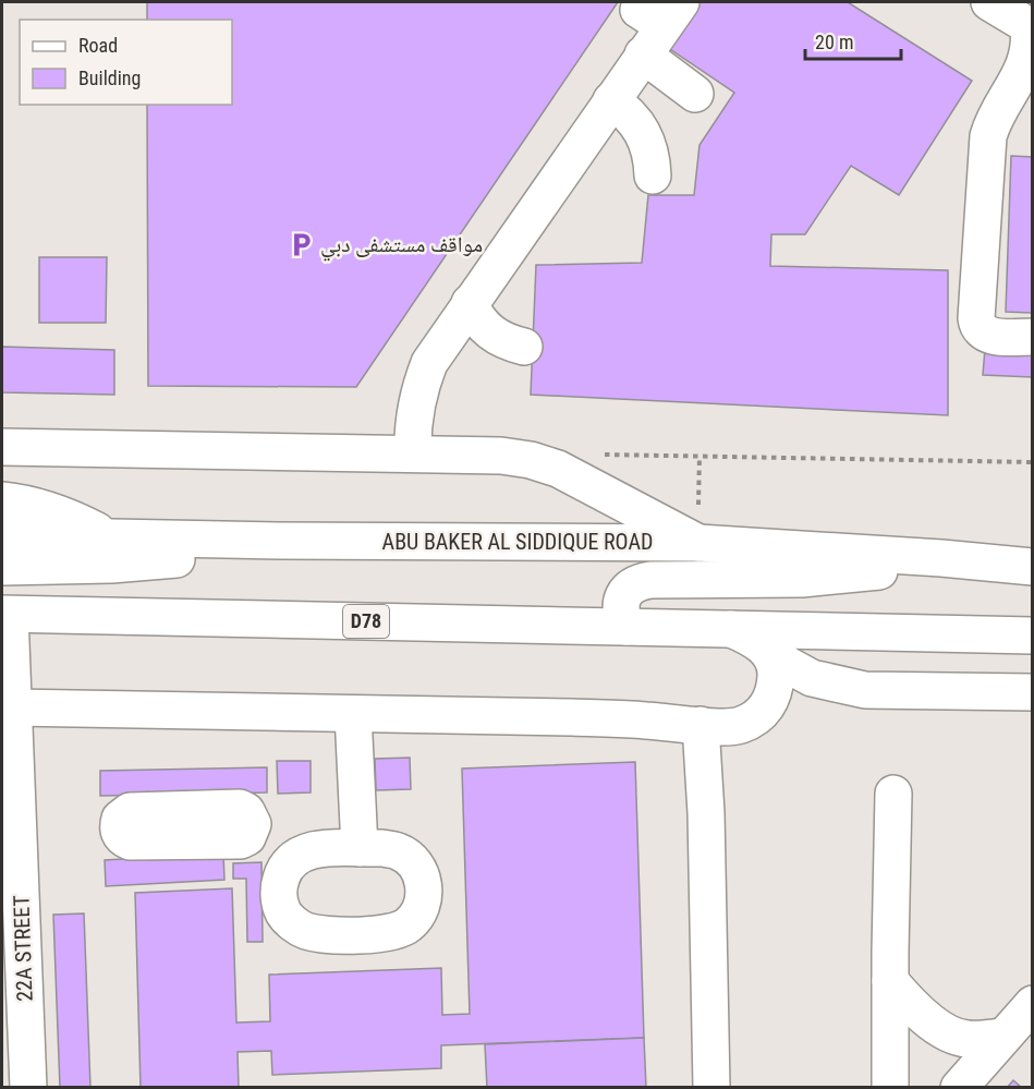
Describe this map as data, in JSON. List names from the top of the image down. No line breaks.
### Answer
{"streets":{"main road":["ABU BAKER AL SIDDIQUE ROAD","D78","22A STREET"]},"crossings":[["D78","22A STREET"]],"places":{"parking":["مواقف مستشفى دبي"]},"legend":["Road","Building"],"scale_bar":"20 m"}
